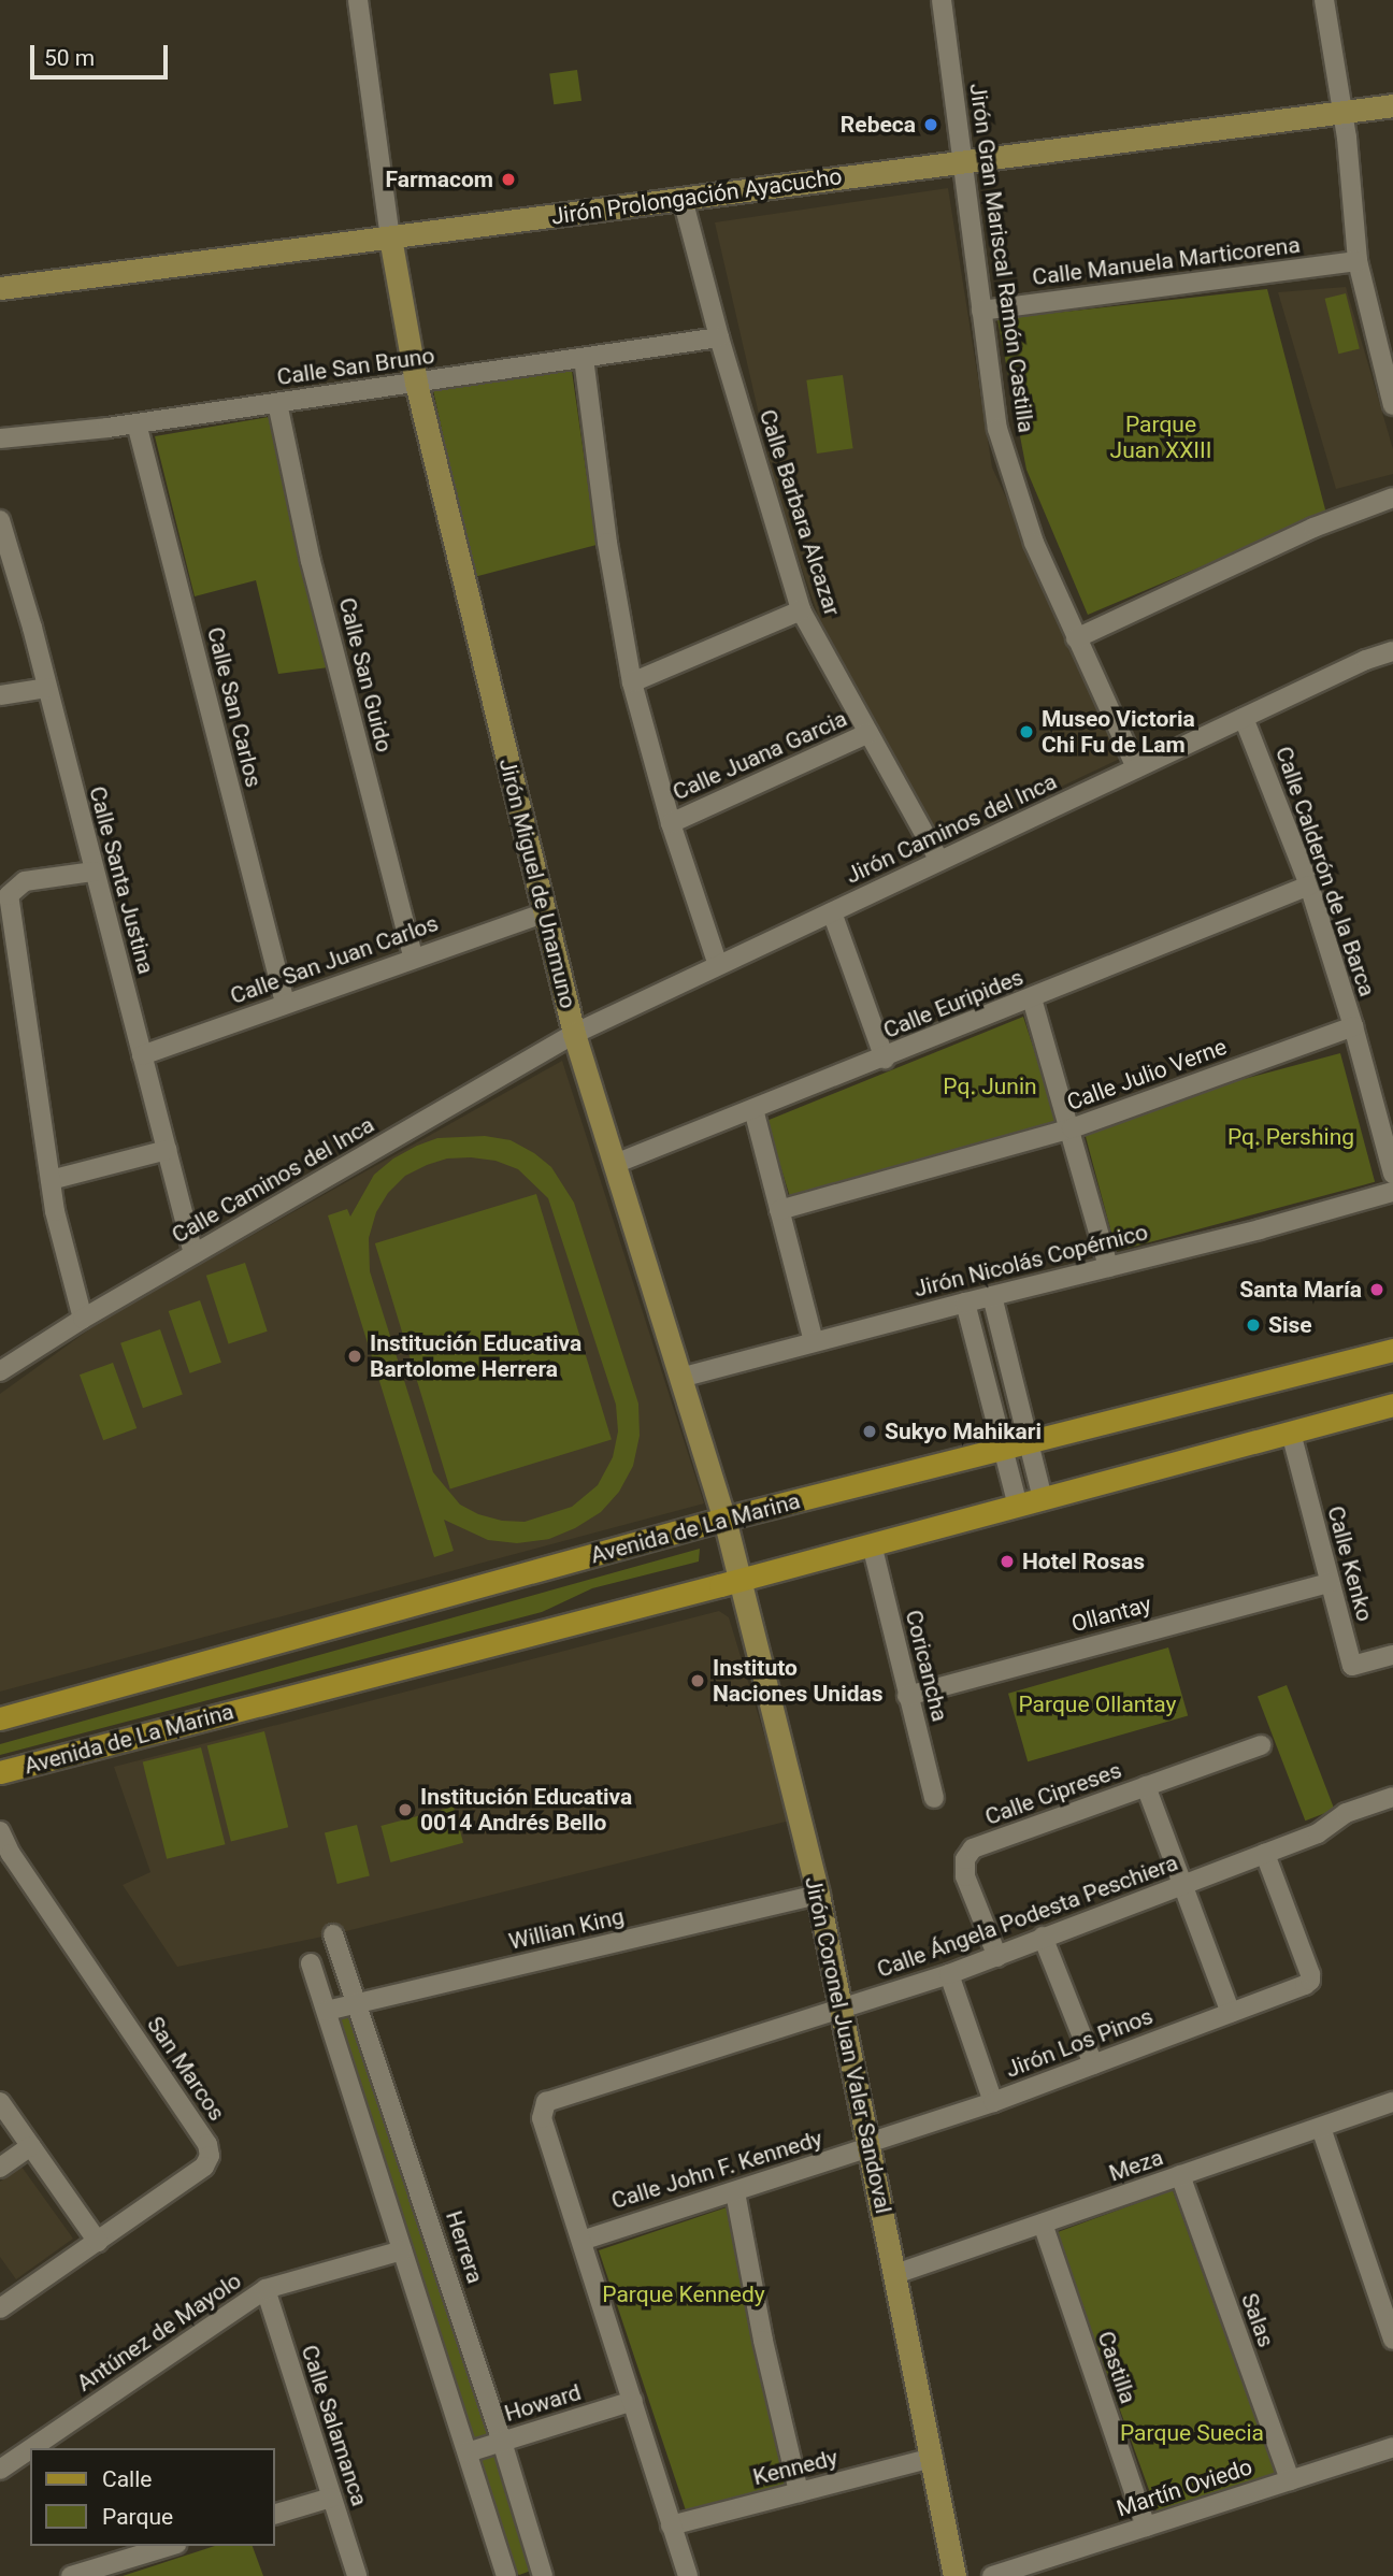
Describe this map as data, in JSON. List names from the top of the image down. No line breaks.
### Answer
{"streets":{"main road":["Avenida de La Marina"],"street":["Jirón Prolongación Ayacucho","Jirón Gran Mariscal Ramón Castilla","Calle Manuela Marticorena","Calle San Bruno","Calle Barbara Alcazar","Calle San Guido","Calle San Carlos","Calle Juana Garcia","Jirón Caminos del Inca","Calle Calderón de la Barca","Calle Santa Justina","Jirón Miguel de Unamuno","Calle San Juan Carlos","Calle Euripides","Calle Julio Verne","Calle Caminos del Inca","Jirón Nicolás Copérnico","Calle Kenko","Ollantay","Coricancha","Calle Cipreses","Calle Ángela Podesta Peschiera","Willian King","Jirón Los Pinos","Jirón Coronel Juan Valer Sandoval","San Marcos","Meza","Calle John F. Kennedy","Herrera","Salas","Antúnez de Mayolo","Castilla","Howard","Calle Salamanca","Kennedy","Martín Oviedo"]},"crossings":[["Jirón Prolongación Ayacucho","Jirón Gran Mariscal Ramón Castilla"],["Jirón Prolongación Ayacucho","Calle Barbara Alcazar"],["Jirón Prolongación Ayacucho","Jirón Miguel de Unamuno"],["Jirón Gran Mariscal Ramón Castilla","Calle Manuela Marticorena"],["Jirón Gran Mariscal Ramón Castilla","Jirón Caminos del Inca"],["Calle San Bruno","Calle Barbara Alcazar"],["Calle San Bruno","Calle San Guido"],["Calle San Bruno","Calle San Carlos"],["Calle San Bruno","Jirón Miguel de Unamuno"],["Calle Barbara Alcazar","Calle Juana Garcia"],["Calle Barbara Alcazar","Jirón Caminos del Inca"],["Calle San Guido","Calle San Juan Carlos"],["Calle San Carlos","Calle San Juan Carlos"],["Jirón Caminos del Inca","Calle Calderón de la Barca"],["Jirón Caminos del Inca","Jirón Miguel de Unamuno"],["Jirón Caminos del Inca","Calle Caminos del Inca"],["Calle Calderón de la Barca","Calle Euripides"],["Calle Calderón de la Barca","Calle Julio Verne"],["Calle Santa Justina","Calle San Juan Carlos"],["Calle Santa Justina","Calle Caminos del Inca"],["Jirón Miguel de Unamuno","Calle San Juan Carlos"],["Jirón Miguel de Unamuno","Calle Euripides"],["Jirón Miguel de Unamuno","Calle Caminos del Inca"],["Jirón Miguel de Unamuno","Jirón Nicolás Copérnico"],["Jirón Miguel de Unamuno","Avenida de La Marina"],["Jirón Miguel de Unamuno","Jirón Coronel Juan Valer Sandoval"],["Avenida de La Marina","Calle Kenko"],["Avenida de La Marina","Coricancha"],["Avenida de La Marina","Jirón Coronel Juan Valer Sandoval"],["Calle Kenko","Ollantay"],["Ollantay","Coricancha"],["Calle Cipreses","Calle Ángela Podesta Peschiera"],["Calle Ángela Podesta Peschiera","Jirón Los Pinos"],["Calle Ángela Podesta Peschiera","Jirón Coronel Juan Valer Sandoval"],["Calle Ángela Podesta Peschiera","Calle John F. Kennedy"],["Willian King","Jirón Coronel Juan Valer Sandoval"],["Willian King","Herrera"],["Jirón Los Pinos","Jirón Coronel Juan Valer Sandoval"],["Jirón Los Pinos","Calle John F. Kennedy"],["Jirón Coronel Juan Valer Sandoval","Meza"],["Jirón Coronel Juan Valer Sandoval","Calle John F. Kennedy"],["Jirón Coronel Juan Valer Sandoval","Kennedy"],["Meza","Salas"],["Meza","Castilla"],["Herrera","Howard"],["Salas","Martín Oviedo"],["Antúnez de Mayolo","Calle Salamanca"],["Castilla","Martín Oviedo"]],"parks":["Parque Juan XXIII","Pq. Junin","Pq. Pershing","Parque Ollantay","Parque Kennedy","Parque Suecia"],"places":["Rebeca","Farmacom","Museo Victoria Chi Fu de Lam","Santa María","Sise","Institución Educativa Bartolome Herrera","Sukyo Mahikari","Hotel Rosas","Instituto Naciones Unidas","Institución Educativa 0014 Andrés Bello"],"legend":["Calle","Parque"],"scale_bar":"50 m"}
